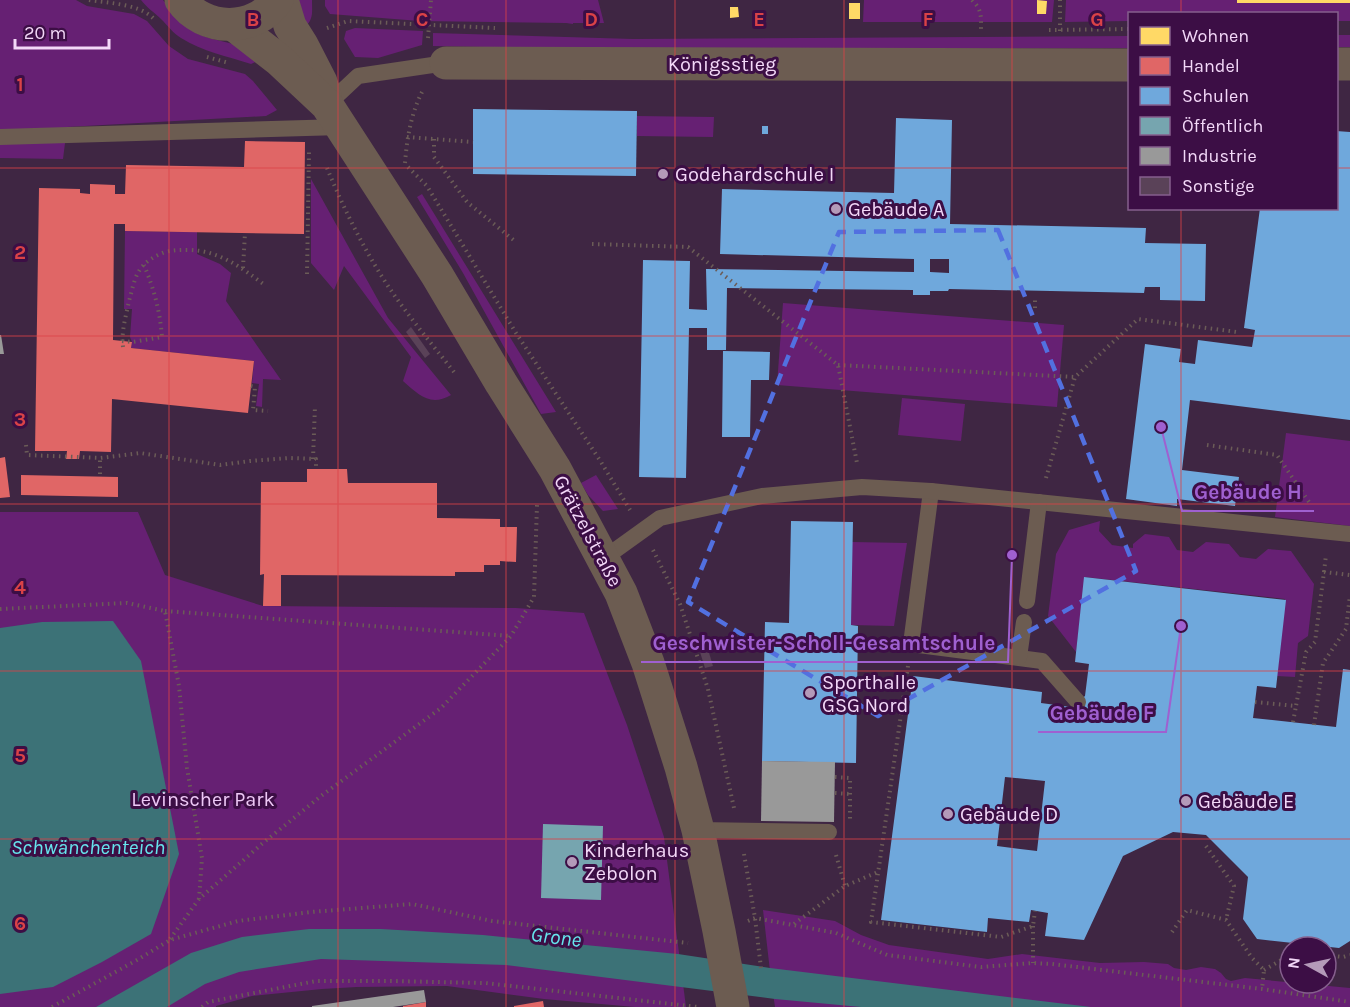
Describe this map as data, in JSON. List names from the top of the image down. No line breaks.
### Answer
{"streets":{"street":["Königsstieg","Grätzelstraße"]},"crossings":[["Königsstieg","Grätzelstraße"]],"water":["Schwänchenteich","Grone"],"parks":["Levinscher Park"],"places":["Godehardschule I","Gebäude A","Gebäude H","Geschwister-Scholl-Gesamtschule","Gebäude F","Sporthalle GSG Nord","Gebäude E","Gebäude D","Kinderhaus Zebolon"],"legend":["Wohnen","Handel","Schulen","Öffentlich","Industrie","Sonstige"],"scale_bar":"20 m","north":"left","grid":{"columns":["B","C","D","E","F","G"],"rows":["1","2","3","4","5","6"]}}
